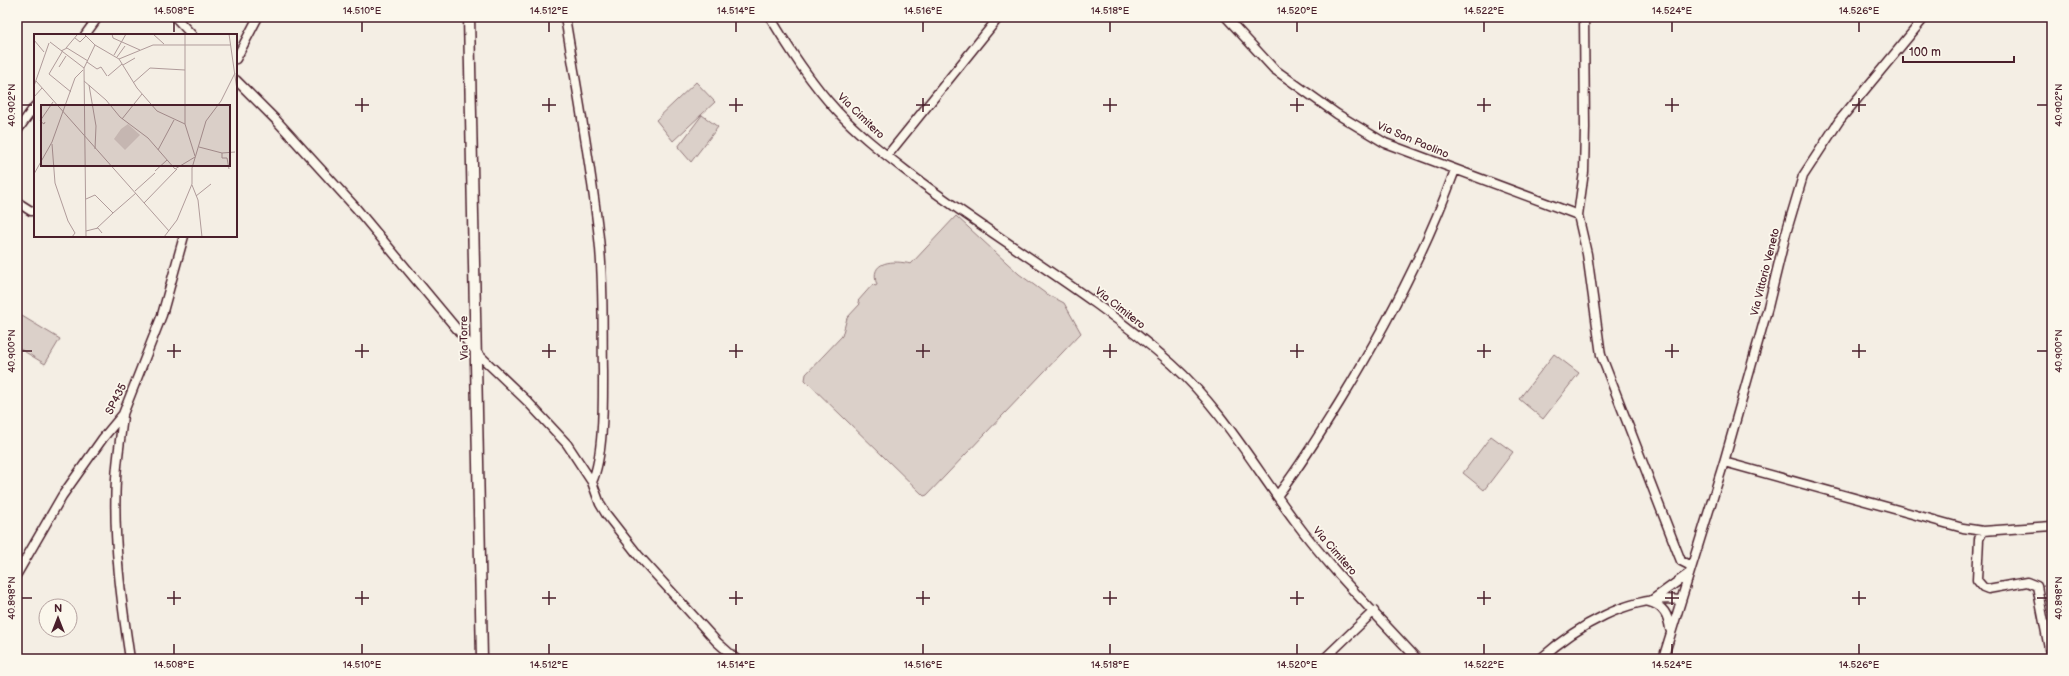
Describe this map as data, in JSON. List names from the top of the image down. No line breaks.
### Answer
{"streets":{"main road":["Via Torre"],"street":["Via Cimitero","Via San Paolino","Via Vittorio Veneto","SP435"]},"scale_bar":"100 m","north":"top","coordinates":["14.508°E","14.510°E","14.512°E","14.514°E","14.516°E","14.518°E","14.520°E","14.522°E","14.524°E","14.526°E","40.902°N","40.900°N","40.898°N"]}
